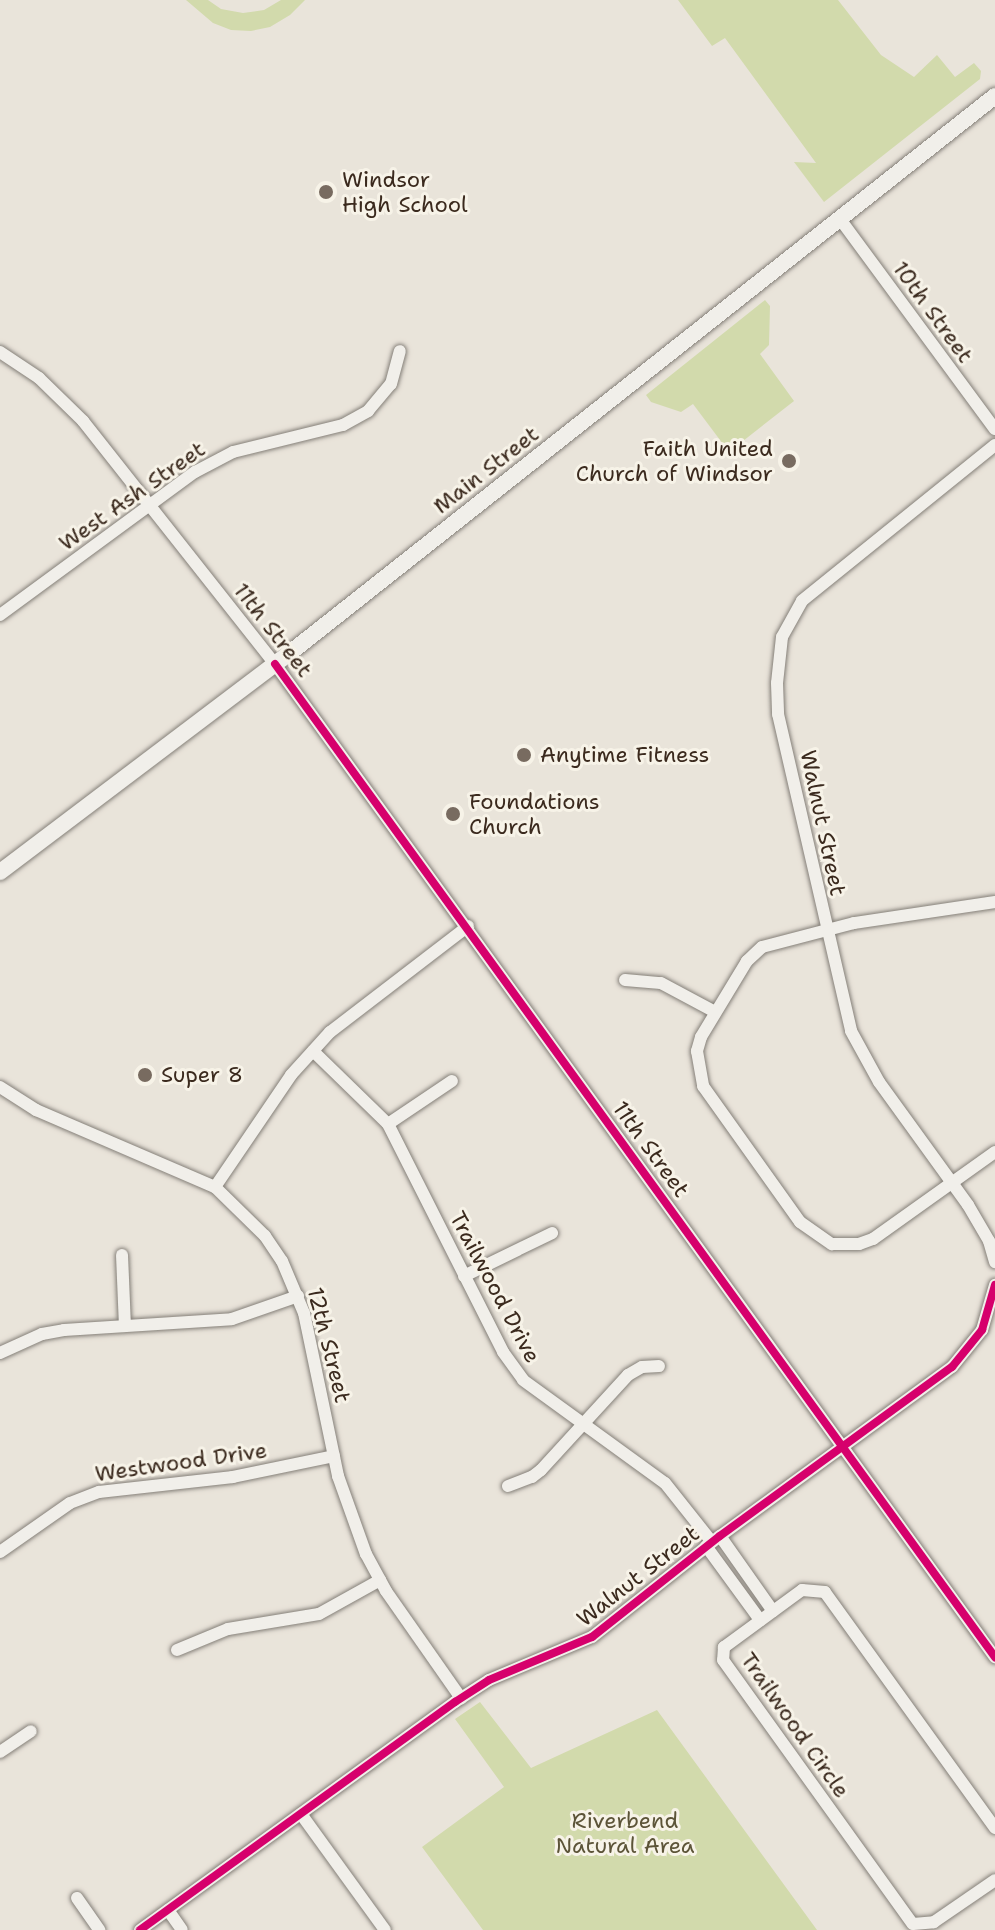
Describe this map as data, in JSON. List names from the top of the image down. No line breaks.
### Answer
{"streets":{"main road":["Main Street"],"street":["10th Street","West Ash Street","11th Street","Walnut Street","Trailwood Drive","12th Street","Westwood Drive","Trailwood Circle"]},"crossings":[["10th Street","Main Street"],["Main Street","11th Street"],["West Ash Street","11th Street"],["11th Street","Walnut Street"],["Walnut Street","Trailwood Drive"],["Walnut Street","12th Street"],["12th Street","Westwood Drive"]],"parks":["Riverbend Natural Area"],"places":["Windsor High School","Faith United Church of Windsor","Anytime Fitness","Foundations Church","Super 8"]}
